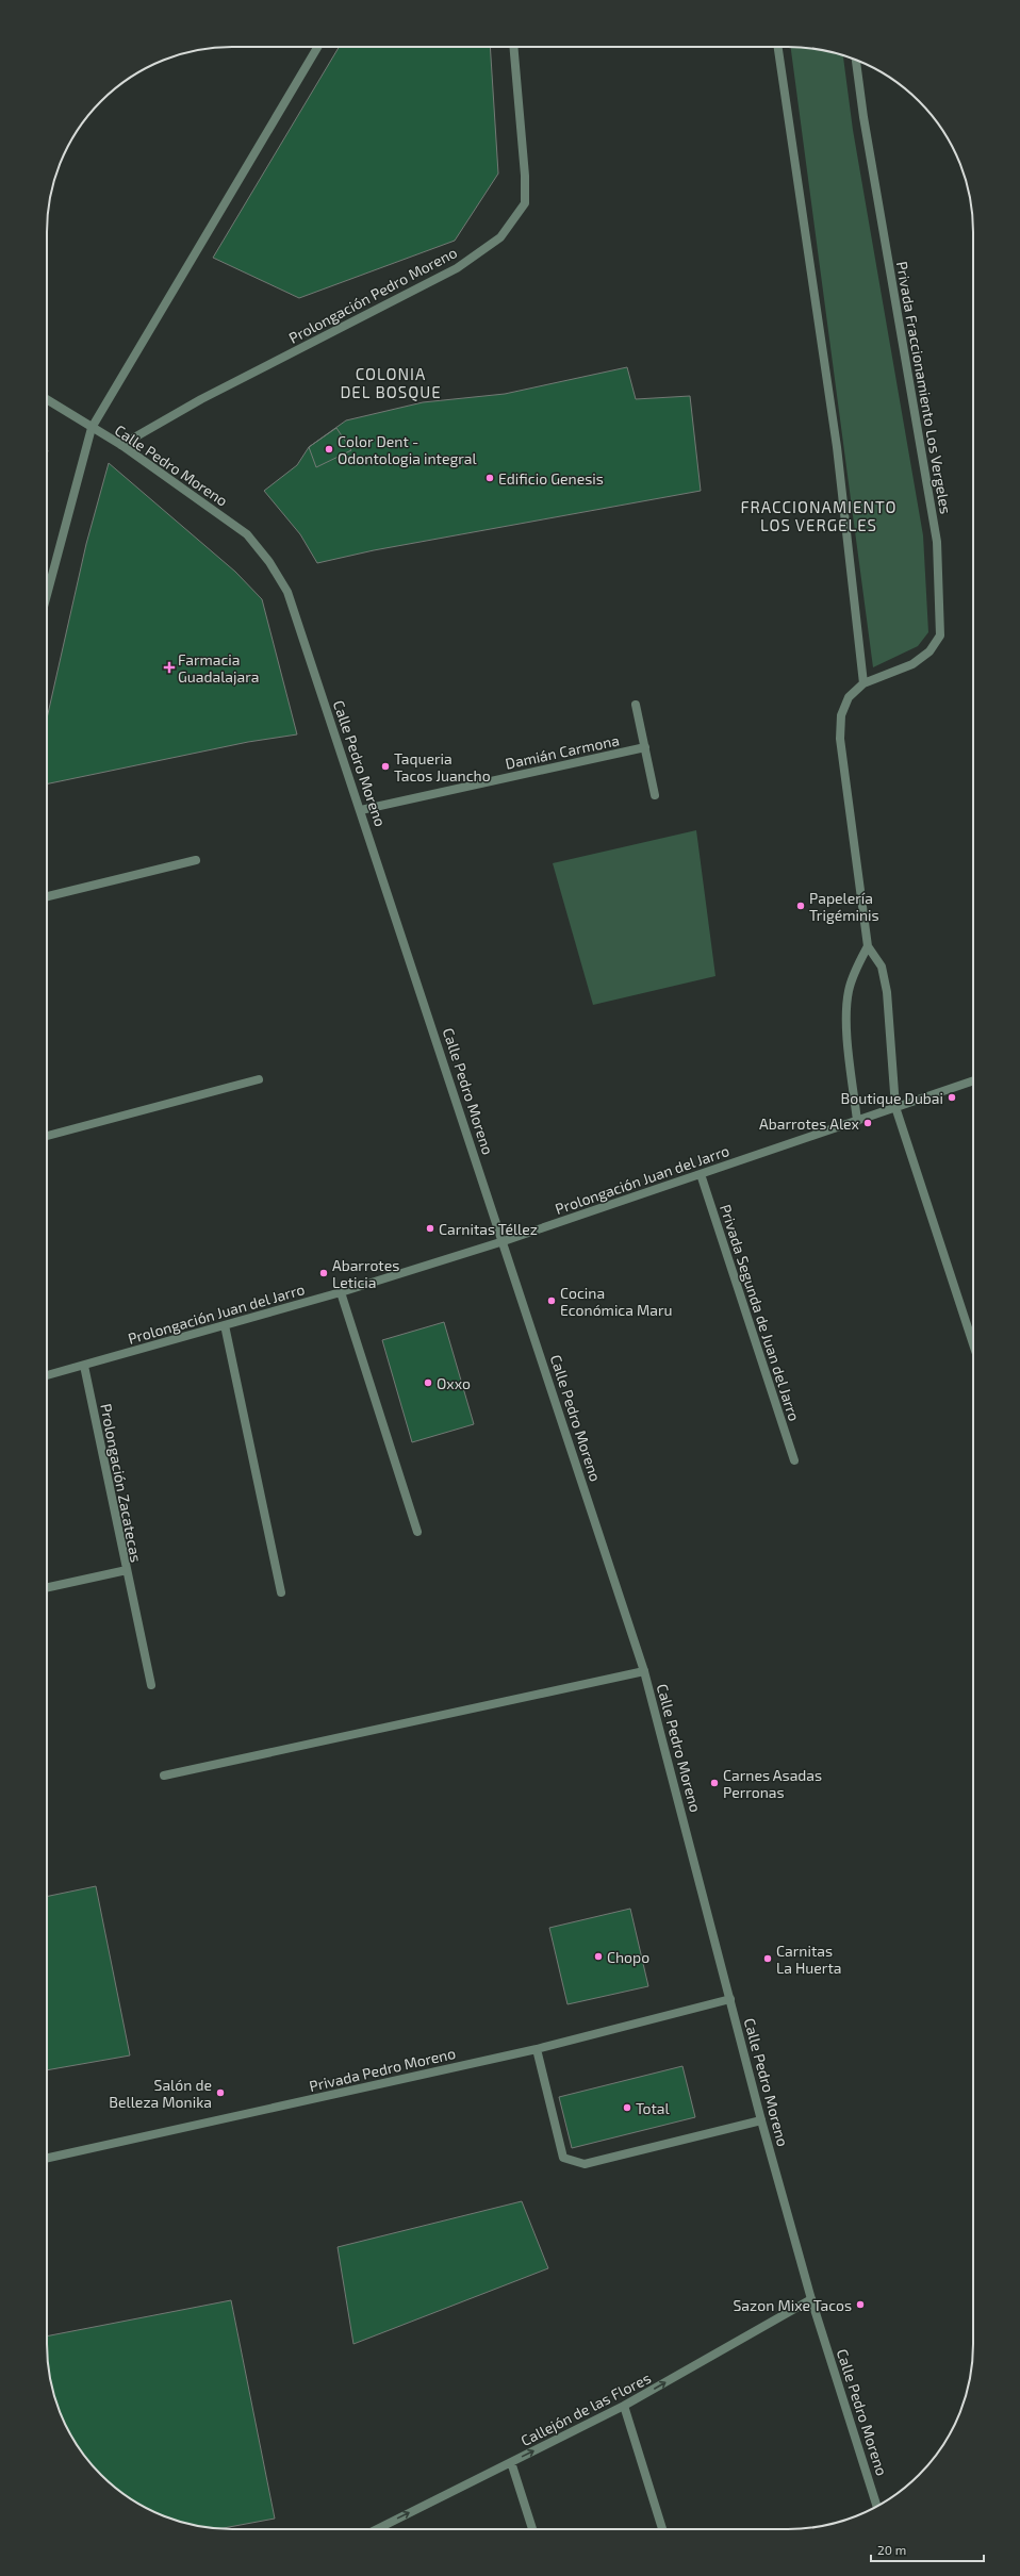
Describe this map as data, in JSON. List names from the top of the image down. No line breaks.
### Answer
{"streets":{"street":["Prolongación Pedro Moreno","Privada Fraccionamiento Los Vergeles","Calle Pedro Moreno","Damián Carmona","Prolongación Juan del Jarro","Privada Segunda de Juan del Jarro","Prolongación Zacatecas","Privada Pedro Moreno","Callejón de las Flores"]},"crossings":[["Prolongación Pedro Moreno","Calle Pedro Moreno"],["Privada Fraccionamiento Los Vergeles","Prolongación Juan del Jarro"],["Calle Pedro Moreno","Damián Carmona"],["Calle Pedro Moreno","Prolongación Juan del Jarro"],["Calle Pedro Moreno","Privada Pedro Moreno"],["Calle Pedro Moreno","Callejón de las Flores"],["Prolongación Juan del Jarro","Privada Segunda de Juan del Jarro"],["Prolongación Juan del Jarro","Prolongación Zacatecas"]],"one_way":["Callejón de las Flores"],"districts":["COLONIA DEL BOSQUE","FRACCIONAMIENTO LOS VERGELES"],"places":{"other":["Color Dent - Odontologia integral","Edificio Genesis","Taqueria Tacos Juancho","Papelería Trigéminis","Boutique Dubai","Abarrotes Alex","Carnitas Téllez","Abarrotes Leticia","Cocina Económica Maru","Oxxo","Carnes Asadas Perronas","Chopo","Carnitas La Huerta","Salón de Belleza Monika","Total","Sazon Mixe Tacos"],"health":["Farmacia Guadalajara"]},"scale_bar":"20 m"}
